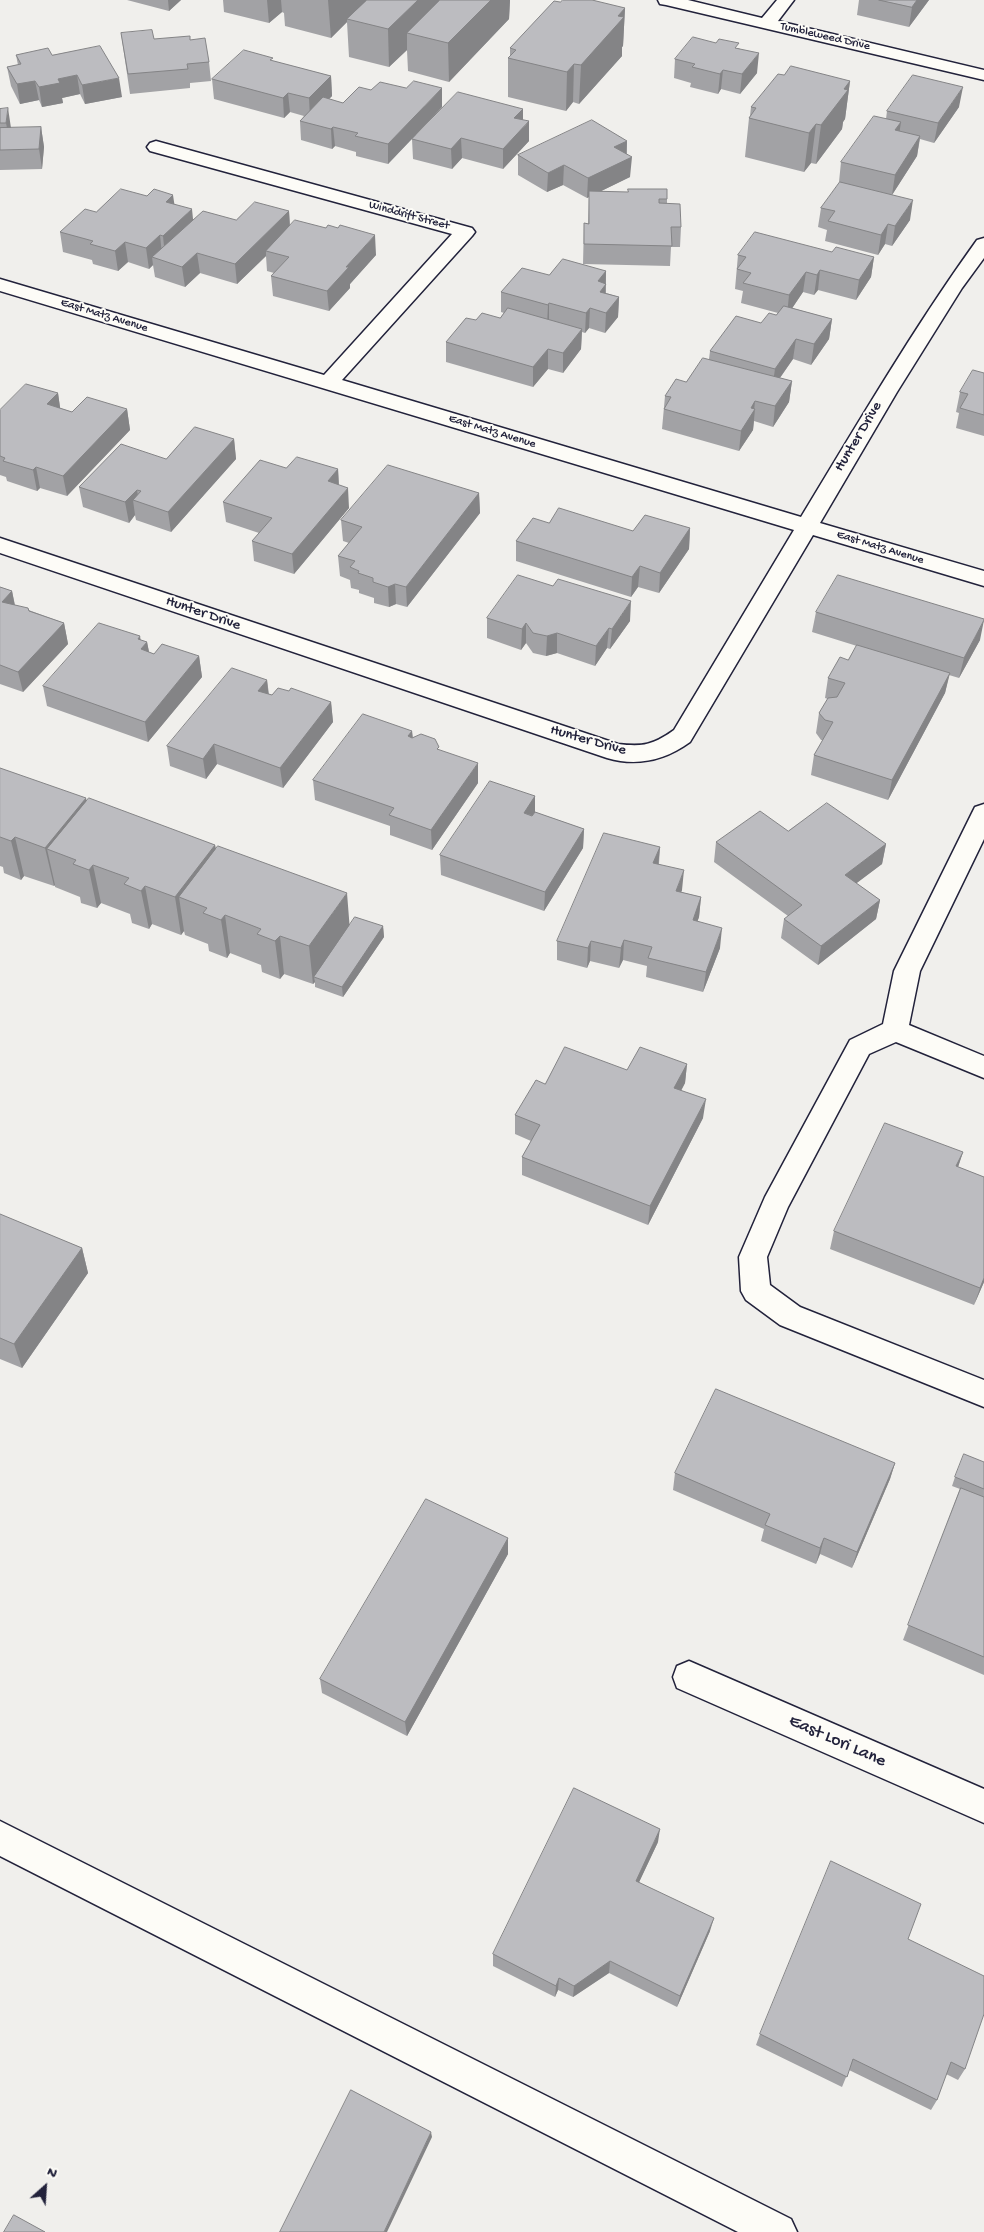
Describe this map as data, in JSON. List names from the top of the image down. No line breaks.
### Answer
{"streets":{"street":["Tumbleweed Drive","Winddrift Street","East Matz Avenue","Hunter Drive","East Lori Lane"]},"crossings":[["Winddrift Street","East Matz Avenue"],["East Matz Avenue","Hunter Drive"]],"north":"top right"}
